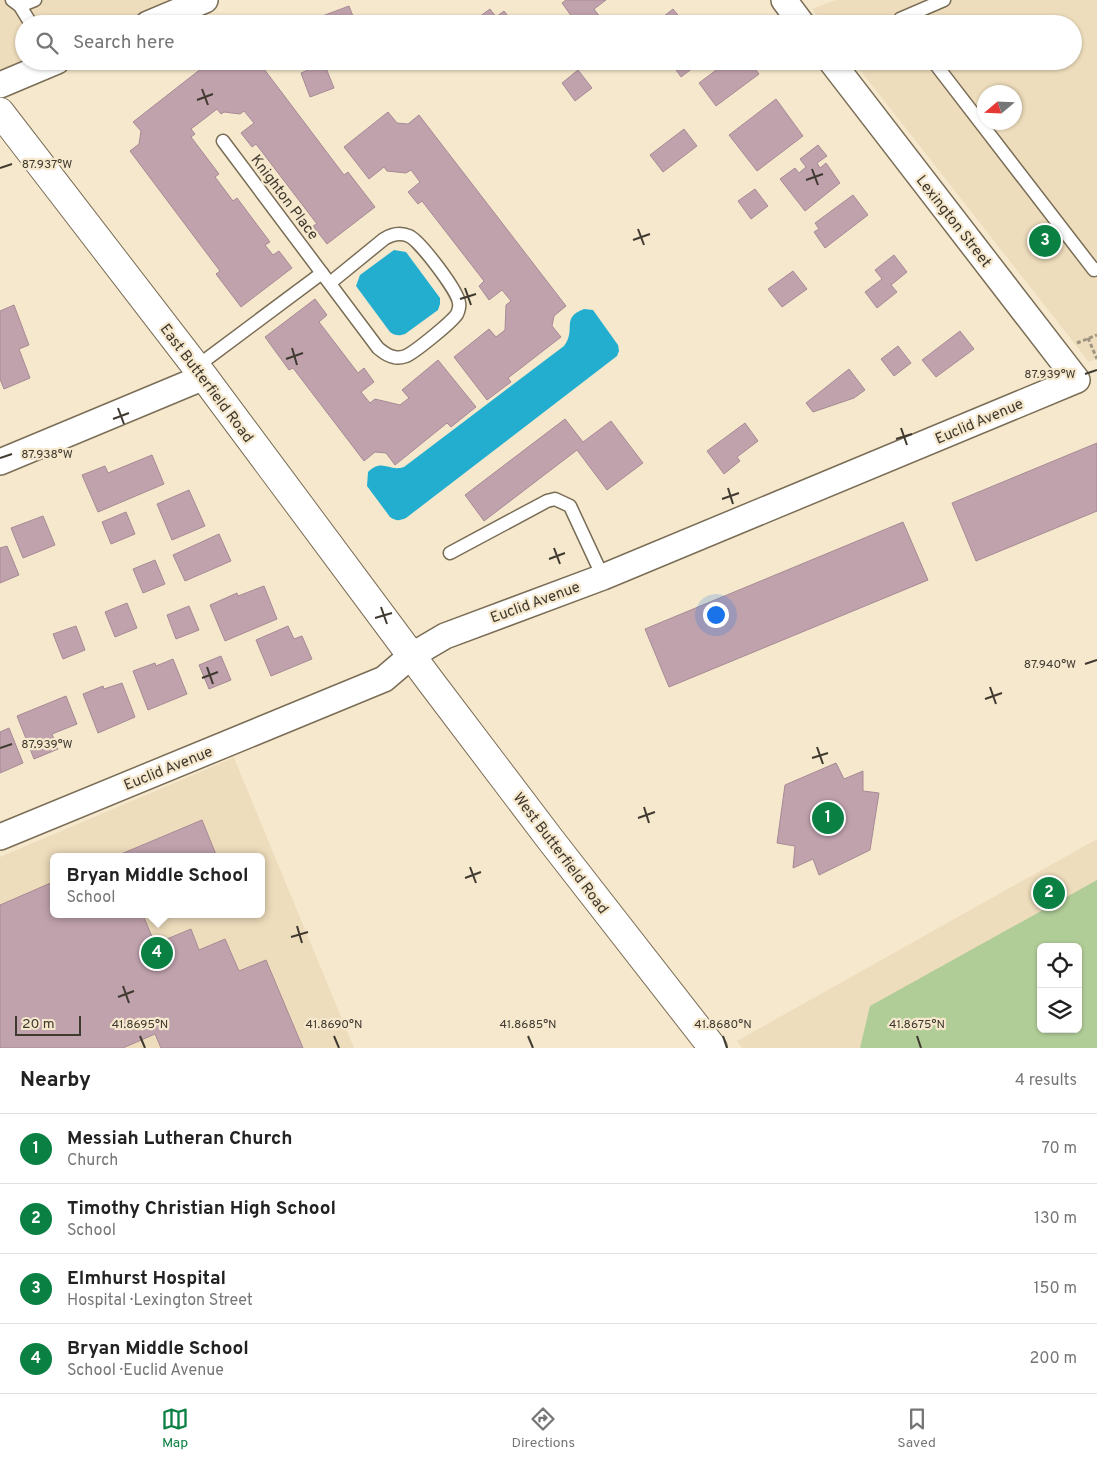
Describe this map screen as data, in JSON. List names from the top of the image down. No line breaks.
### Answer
{"streets":{"main road":["East Butterfield Road","West Butterfield Road"],"street":["Lexington Street","Euclid Avenue"],"lane":["Knighton Place"]},"crossings":[["Knighton Place","East Butterfield Road"],["Lexington Street","Euclid Avenue"],["East Butterfield Road","Euclid Avenue"],["East Butterfield Road","West Butterfield Road"],["Euclid Avenue","West Butterfield Road"]],"scale_bar":"20 m","north":"left","page":{"search":"Search here","pins":["3","1","2","4"],"popup":["Bryan Middle School","School"],"scale":"20 m","heading":["Nearby","4 results"],"list":[{"mark":"1","name":"Messiah Lutheran Church","note":"Church","value":"70 m"},{"mark":"2","name":"Timothy Christian High School","note":"School","value":"130 m"},{"mark":"3","name":"Elmhurst Hospital","note":"Hospital · Lexington Street","value":"150 m"},{"mark":"4","name":"Bryan Middle School","note":"School · Euclid Avenue","value":"200 m"}],"nav":["Map","Directions","Saved"]},"coordinates":["87.937°W","87.939°W","87.938°W","87.940°W","41.8695°N","41.8690°N","41.8685°N","41.8680°N","41.8675°N"]}
